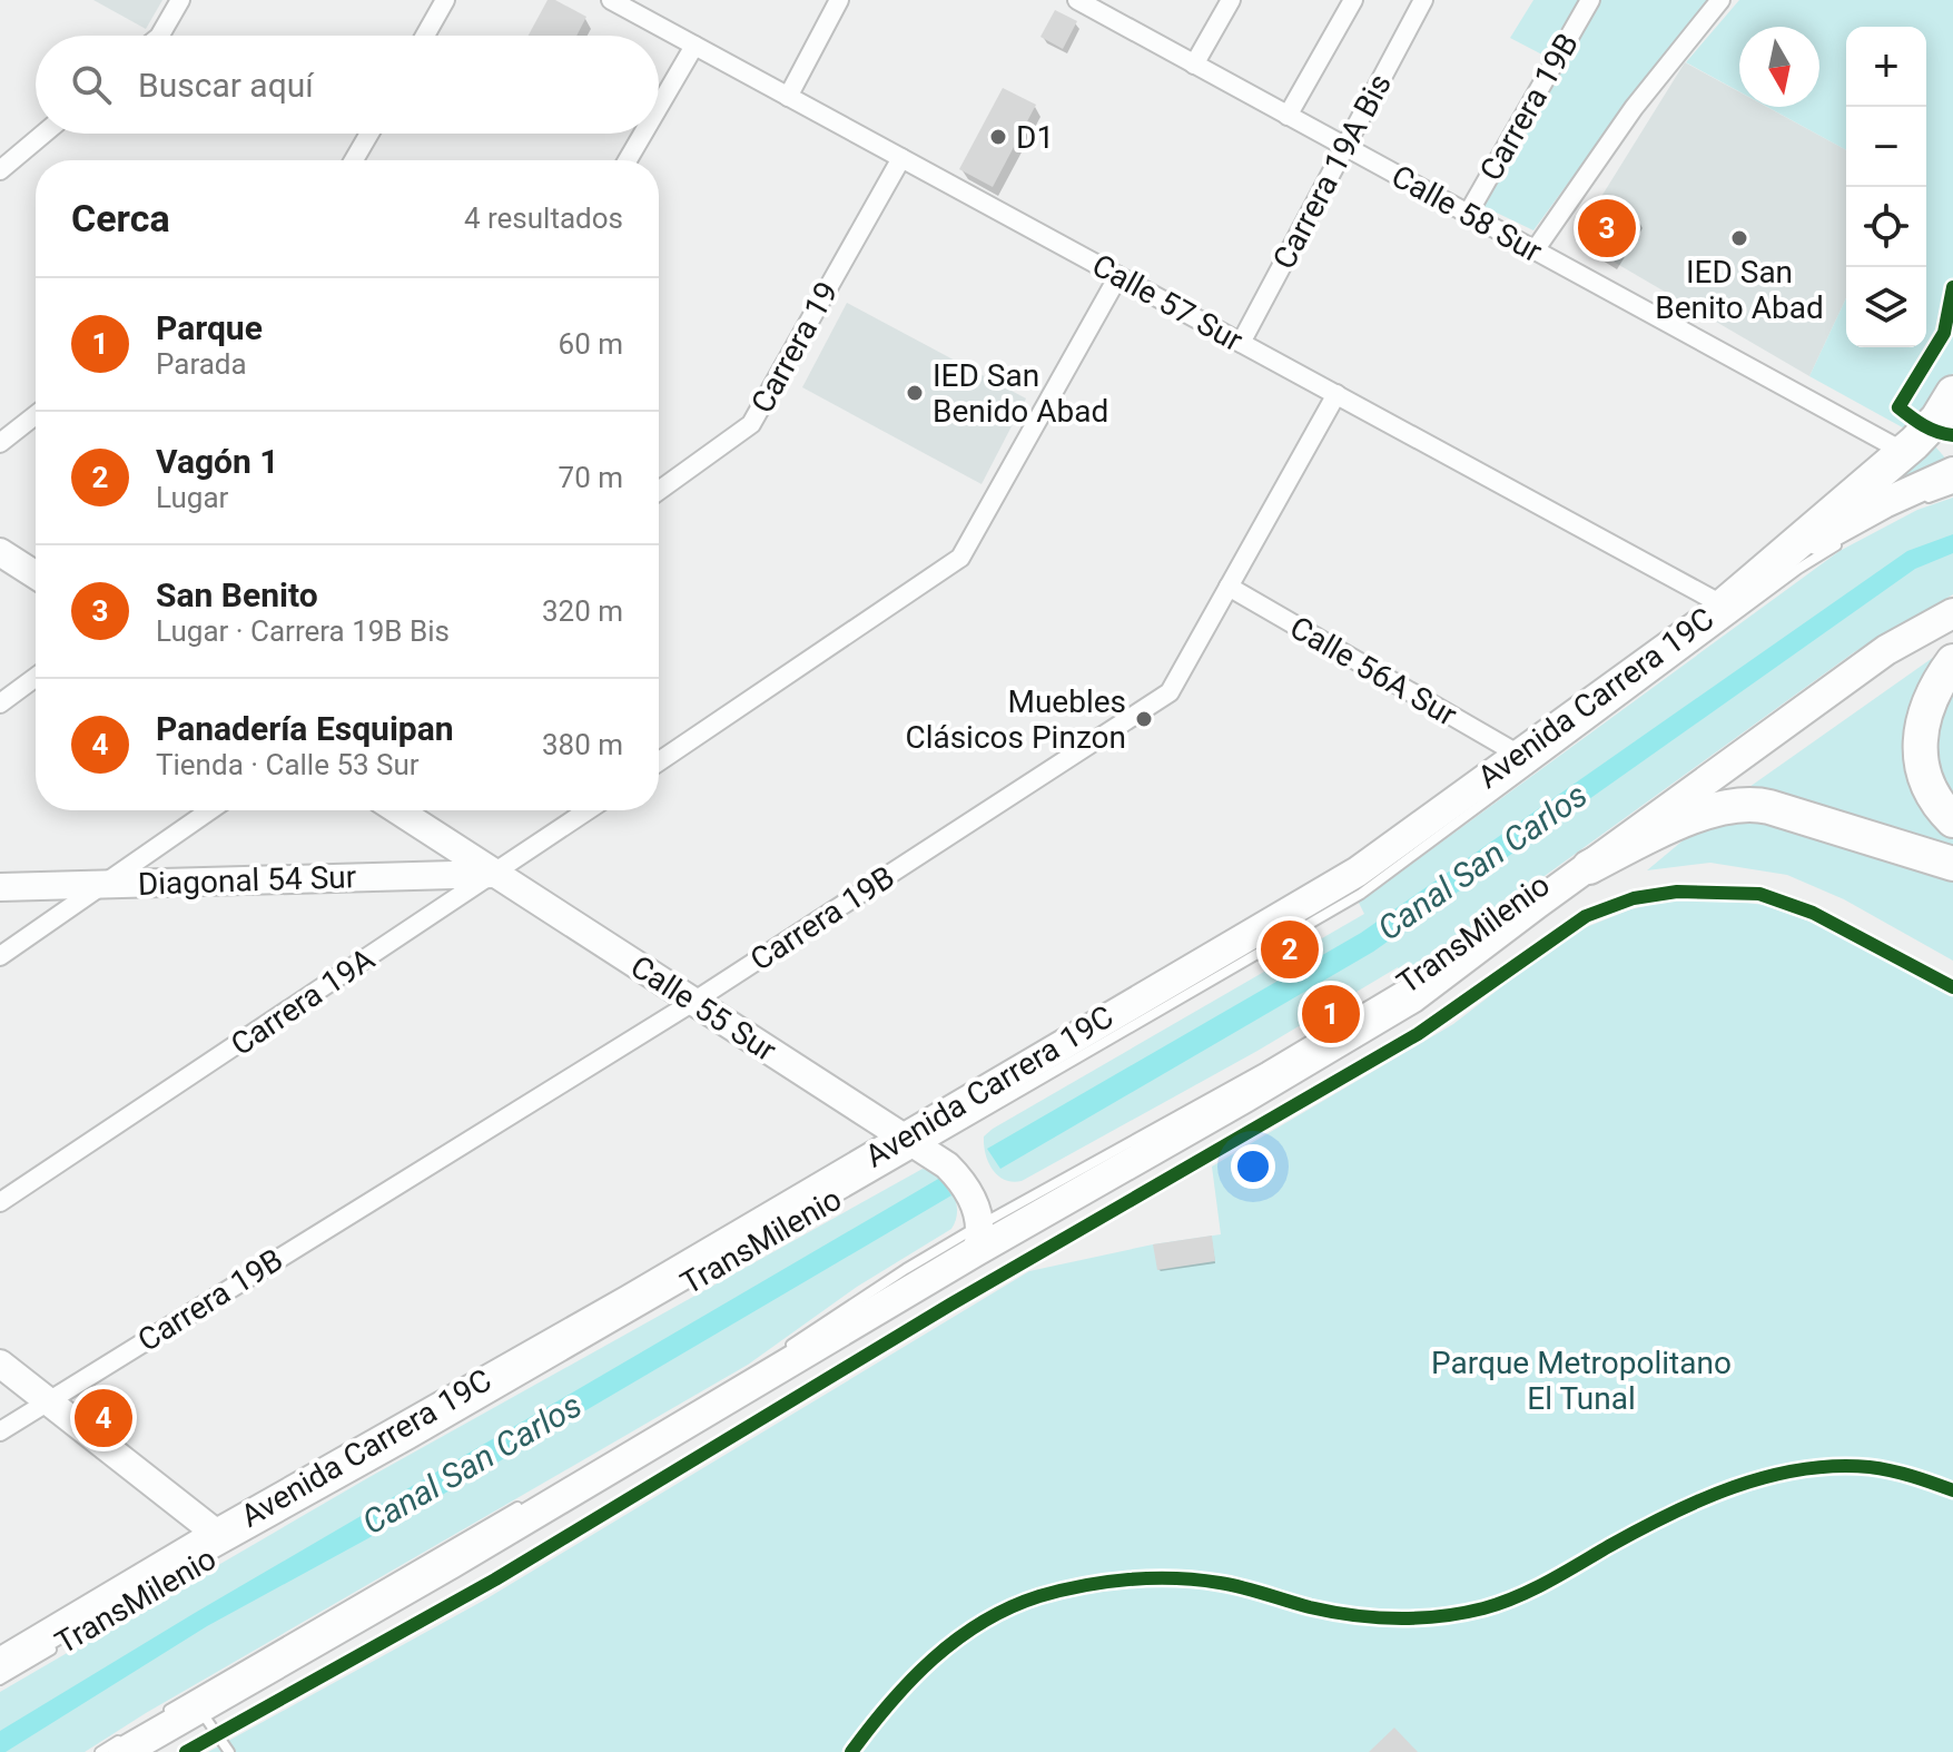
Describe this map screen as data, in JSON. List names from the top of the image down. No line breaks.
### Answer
{"streets":{"main road":["Avenida Carrera 19C"],"street":["Carrera 19B","Carrera 19A Bis","Calle 58 Sur","Calle 57 Sur","Carrera 19","Calle 56A Sur","Diagonal 54 Sur","Carrera 19A","Calle 55 Sur"],"lane":["TransMilenio"]},"crossings":[["Carrera 19B","Calle 58 Sur"],["Carrera 19B","Calle 57 Sur"],["Carrera 19B","Calle 56A Sur"],["Carrera 19B","Calle 55 Sur"],["Carrera 19A Bis","Calle 58 Sur"],["Carrera 19A Bis","Calle 57 Sur"],["Calle 57 Sur","Carrera 19"],["Calle 57 Sur","Avenida Carrera 19C"],["Calle 56A Sur","Avenida Carrera 19C"],["Avenida Carrera 19C","TransMilenio"],["Avenida Carrera 19C","Calle 55 Sur"],["Diagonal 54 Sur","Carrera 19A"],["Diagonal 54 Sur","Calle 55 Sur"],["TransMilenio","Calle 55 Sur"],["Carrera 19A","Calle 55 Sur"]],"water":["Canal San Carlos"],"parks":["Parque Metropolitano El Tunal"],"places":["D1","IED San Benito Abad","IED San Benido Abad","Muebles Clásicos Pinzon"],"north":"bottom","page":{"map_buttons":["+","−"],"search":"Buscar aquí","heading":["Cerca","4 resultados"],"pins":["3","2","1","4"],"list":[{"mark":"1","name":"Parque","note":"Parada","value":"60 m"},{"mark":"2","name":"Vagón 1","note":"Lugar","value":"70 m"},{"mark":"3","name":"San Benito","note":"Lugar · Carrera 19B Bis","value":"320 m"},{"mark":"4","name":"Panadería Esquipan","note":"Tienda · Calle 53 Sur","value":"380 m"}]}}
